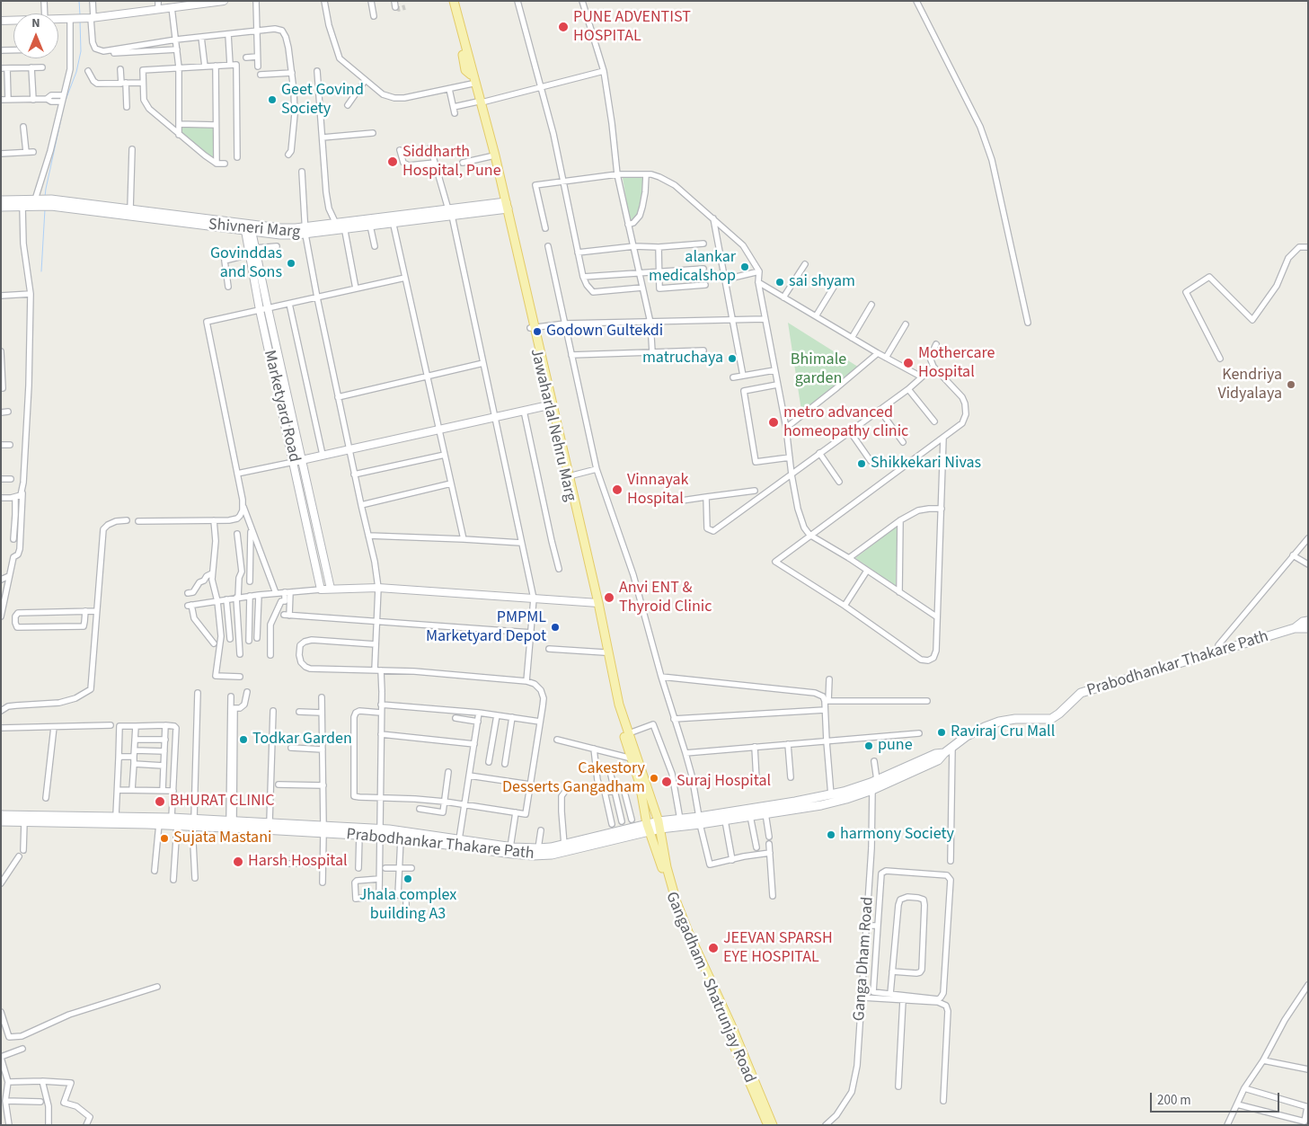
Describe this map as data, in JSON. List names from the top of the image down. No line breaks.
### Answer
{"streets":{"main road":["Shivneri Marg","Jawaharlal Nehru Marg","Prabodhankar Thakare Path","Gangadham - Shatrunjay Road"],"street":["Marketyard Road","Ganga Dham Road"]},"crossings":[["Shivneri Marg","Marketyard Road"],["Shivneri Marg","Jawaharlal Nehru Marg"],["Jawaharlal Nehru Marg","Prabodhankar Thakare Path"],["Jawaharlal Nehru Marg","Gangadham - Shatrunjay Road"],["Prabodhankar Thakare Path","Ganga Dham Road"]],"parks":["Bhimale garden"],"places":["PUNE ADVENTIST HOSPITAL","Geet Govind Society","Siddharth Hospital, Pune","Govinddas and Sons","alankar medicalshop","sai shyam","Godown Gultekdi","matruchaya","Mothercare Hospital","Kendriya Vidyalaya","metro advanced homeopathy clinic","Shikkekari Nivas","Vinnayak Hospital","Anvi ENT & Thyroid Clinic","PMPML Marketyard Depot","Raviraj Cru Mall","Todkar Garden","pune","Cakestory Desserts Gangadham","Suraj Hospital","BHURAT CLINIC","harmony Society","Sujata Mastani","Harsh Hospital","Jhala complex building A3","JEEVAN SPARSH EYE HOSPITAL"],"scale_bar":"200 m","north":"top"}
